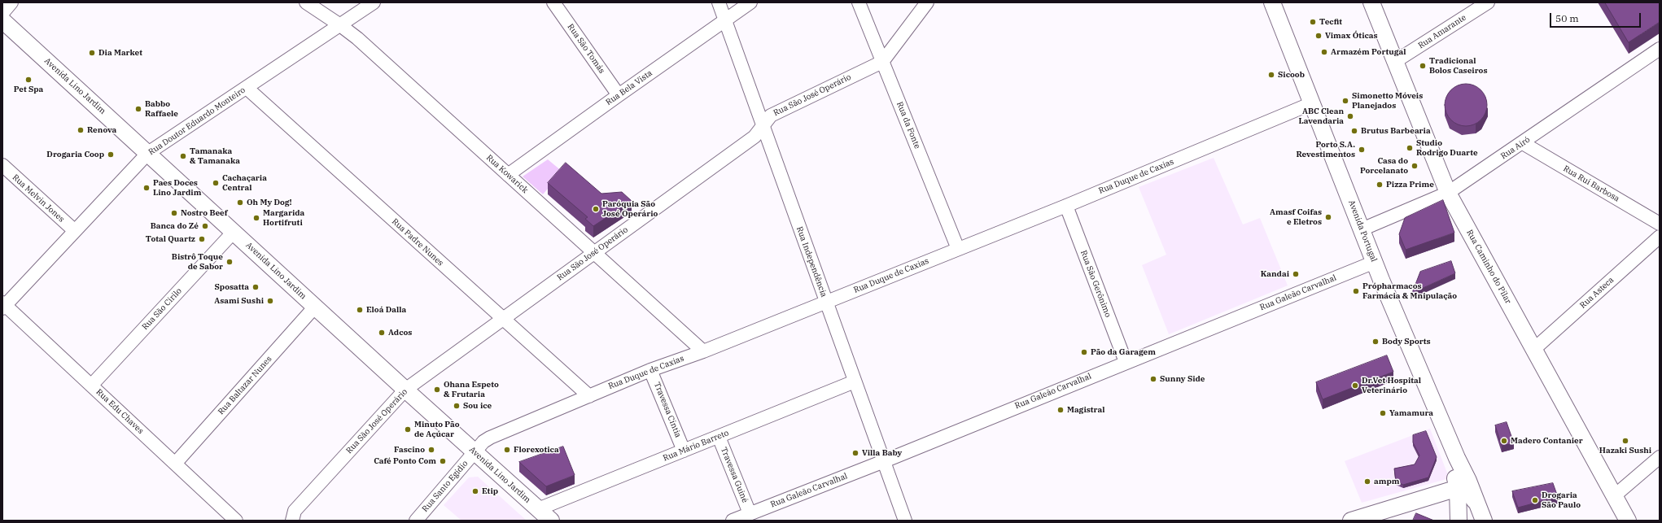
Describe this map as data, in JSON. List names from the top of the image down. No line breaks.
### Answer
{"streets":{"main road":["Avenida Lino Jardim","Avenida Portugal","Rua Caminho do Pilar"],"street":["Rua Amarante","Rua São Tomás","Rua Bela Vista","Rua São José Operário","Rua Doutor Eduardo Monteiro","Rua da Fonte","Rua Airó","Rua Kowarick","Rua Duque de Caxias","Rua Rui Barbosa","Rua Melvin Jones","Rua Padre Nunes","Rua Independência","Rua São Gerônimo","Rua Galeão Carvalhal","Rua Asteca","Rua São Cirilo","Rua Baltazar Nunes","Travessa Cíntia","Rua Edu Chaves","Rua Mário Barreto","Travessa Guiné","Rua Santo Egidio"]},"crossings":[["Rua Amarante","Rua Caminho do Pilar"],["Rua São Tomás","Rua Bela Vista"],["Avenida Lino Jardim","Rua São José Operário"],["Avenida Lino Jardim","Rua Doutor Eduardo Monteiro"],["Avenida Lino Jardim","Rua Duque de Caxias"],["Avenida Lino Jardim","Rua São Cirilo"],["Avenida Lino Jardim","Rua Baltazar Nunes"],["Avenida Lino Jardim","Rua Mário Barreto"],["Avenida Lino Jardim","Rua Santo Egidio"],["Rua Bela Vista","Rua Kowarick"],["Rua Bela Vista","Rua Independência"],["Rua São José Operário","Rua da Fonte"],["Rua São José Operário","Rua Kowarick"],["Rua São José Operário","Rua Padre Nunes"],["Rua São José Operário","Rua Independência"],["Rua Doutor Eduardo Monteiro","Rua Kowarick"],["Rua Doutor Eduardo Monteiro","Rua Melvin Jones"],["Rua Doutor Eduardo Monteiro","Rua Padre Nunes"],["Rua Doutor Eduardo Monteiro","Rua Edu Chaves"],["Rua da Fonte","Rua Duque de Caxias"],["Rua Airó","Rua Rui Barbosa"],["Rua Airó","Avenida Portugal"],["Rua Airó","Rua Caminho do Pilar"],["Rua Kowarick","Rua Duque de Caxias"],["Rua Duque de Caxias","Avenida Portugal"],["Rua Duque de Caxias","Rua Padre Nunes"],["Rua Duque de Caxias","Rua Independência"],["Rua Duque de Caxias","Rua São Gerônimo"],["Rua Duque de Caxias","Travessa Cíntia"],["Rua Duque de Caxias","Rua Santo Egidio"],["Avenida Portugal","Rua Galeão Carvalhal"],["Rua Independência","Rua Galeão Carvalhal"],["Rua Independência","Rua Mário Barreto"],["Rua Caminho do Pilar","Rua Asteca"],["Rua São Gerônimo","Rua Galeão Carvalhal"],["Rua Galeão Carvalhal","Travessa Guiné"],["Rua São Cirilo","Rua Edu Chaves"],["Rua Baltazar Nunes","Rua Edu Chaves"],["Travessa Cíntia","Rua Mário Barreto"],["Rua Mário Barreto","Travessa Guiné"]],"places":["Tecfit","Vimax Óticas","Armazém Portugal","Dia Market","Tradicional Bolos Caseiros","Sicoob","Pet Spa","Simonetto Móveis Planejados","Babbo Raffaele","ABC Clean Lavendaria","Renova","Brutus Barbearia","Studio Rodrigo Duarte","Porto S.A. Revestimentos","Drogaria Coop","Tamanaka & Tamanaka","Casa do Porcelanato","Cachaçaria Central","Pizza Prime","Paes Doces Lino Jardim","Oh My Dog!","Paróquia São José Operário","Nostro Beef","Amasf Coifas e Eletros","Margarida Hortifruti","Banca do Zé","Total Quartz","Bistrô Toque de Sabor","Kandai","Sposatta","Própharmacos Farmácia & Mnipulação","Asami Sushi","Eloá Dalla","Adcos","Body Sports","Pão da Garagem","Sunny Side","Dr.Vet Hospital Veterinário","Ohana Espeto & Frutaria","Sou ice","Magistral","Yamamura","Minuto Pão de Açúcar","Madero Contanier","Hazaki Sushi","Fascino","Florexotica","Villa Baby","Café Ponto Com","ampm","Etip","Drogaria São Paulo"],"scale_bar":"50 m"}
